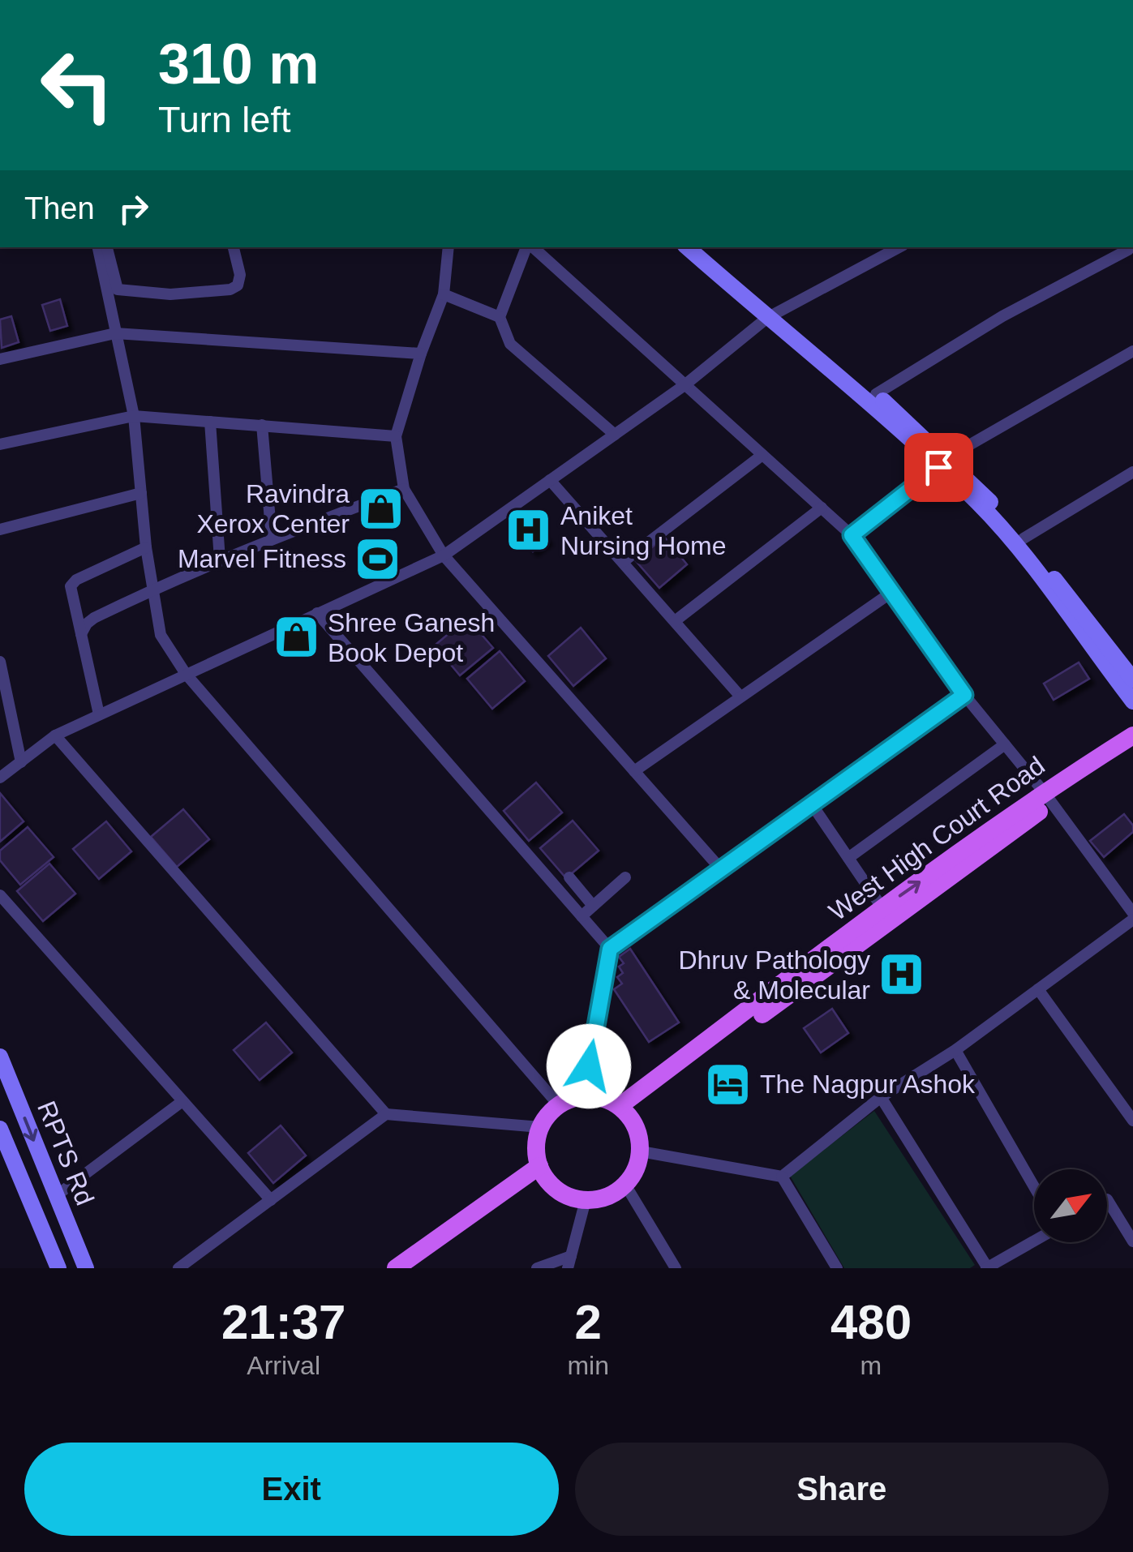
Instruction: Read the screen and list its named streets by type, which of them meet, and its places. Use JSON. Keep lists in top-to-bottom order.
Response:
{
  "streets": {
    "main road": ["West High Court Road", "RPTS Rd"]
  },
  "places": {
    "shop": ["Ravindra Xerox Center", "Shree Ganesh Book Depot"],
    "hospital": ["Aniket Nursing Home", "Dhruv Pathology & Molecular"],
    "sports": ["Marvel Fitness"],
    "hotel": ["The Nagpur Ashok"]
  },
  "north": "top right",
  "page": {
    "turn": ["310 m", "Turn left"],
    "then": "Then",
    "eta": [
      "21:37",
      "Arrival",
      "2",
      "min",
      "480",
      "m"
    ],
    "buttons": ["Exit", "Share"]
  }
}
